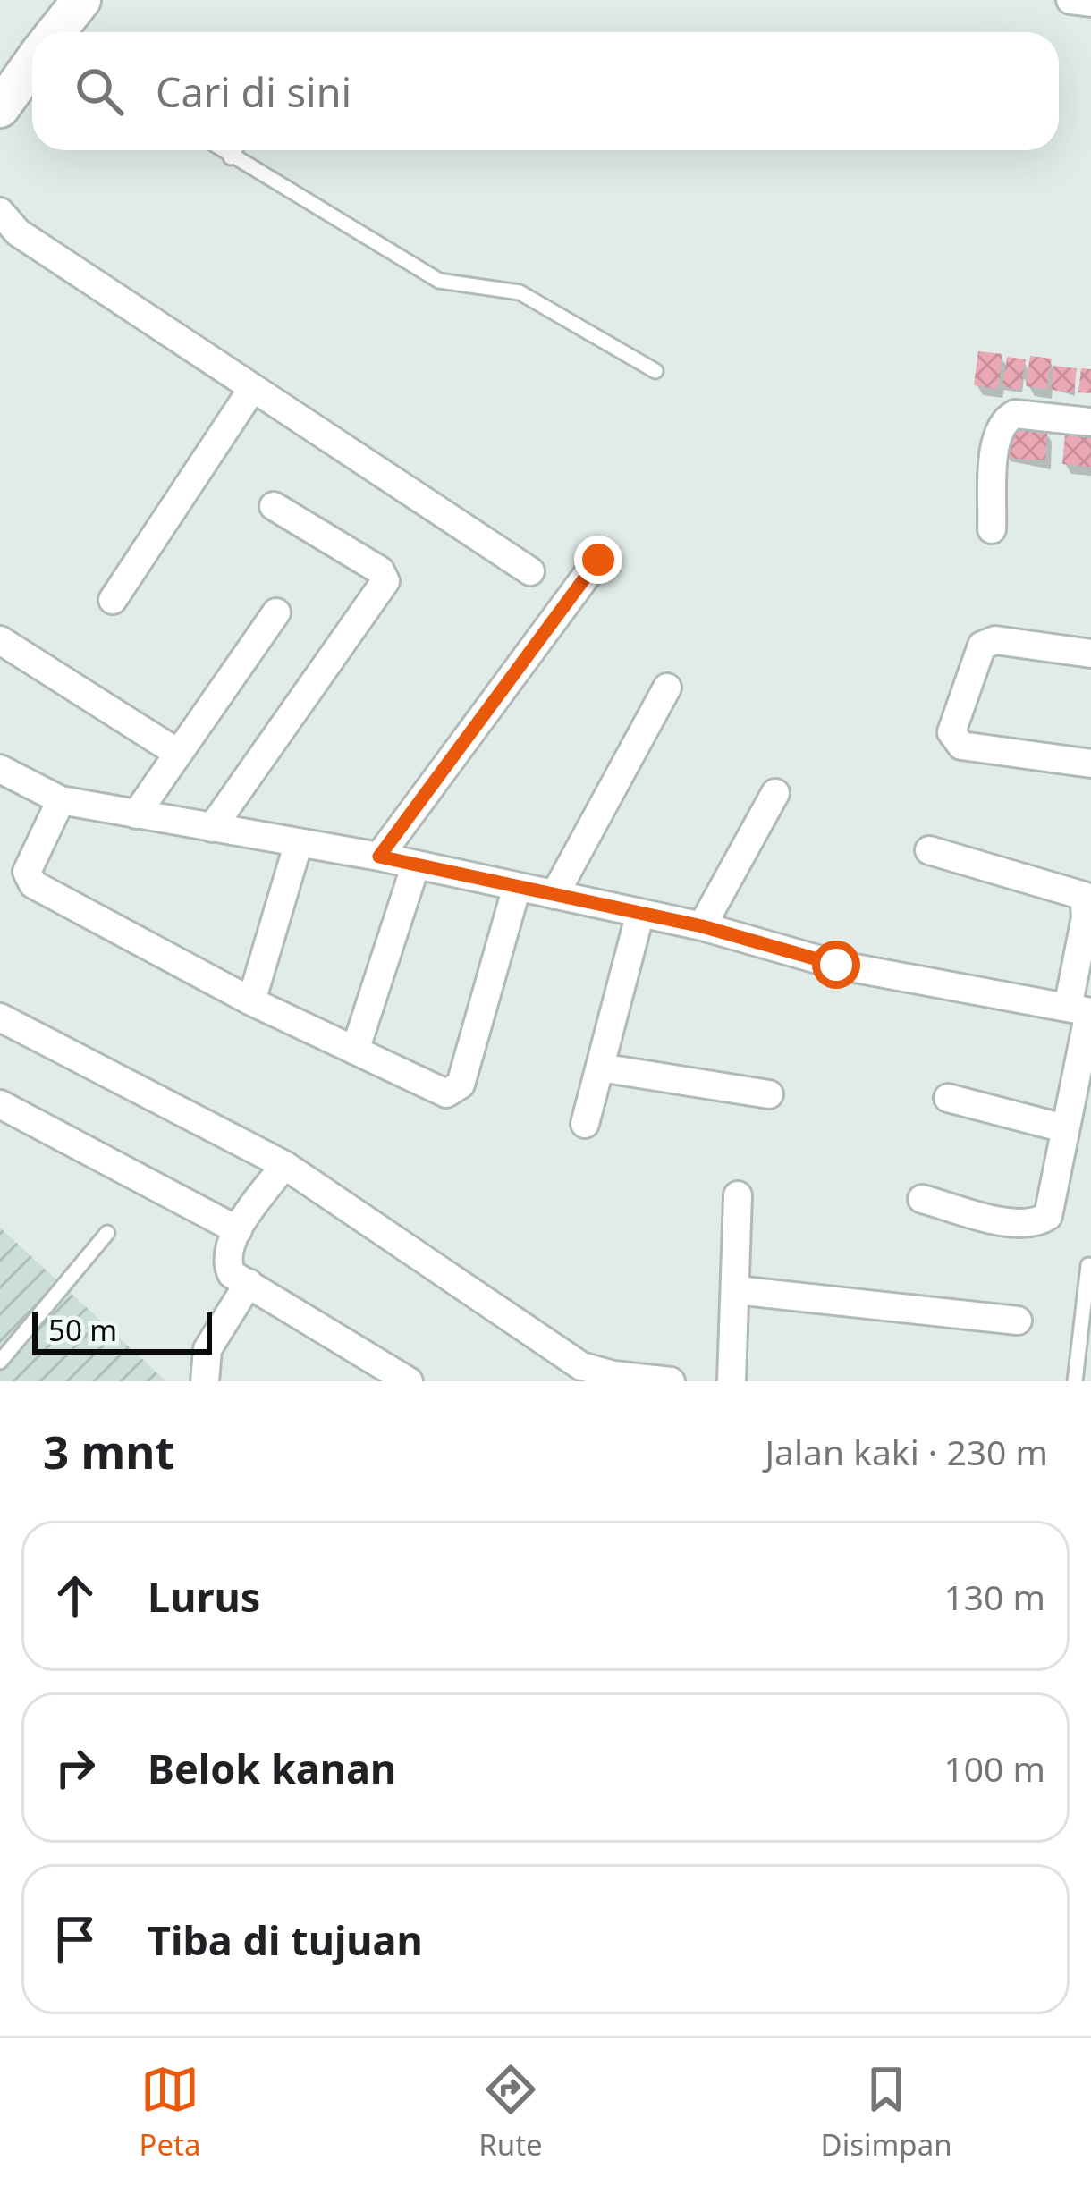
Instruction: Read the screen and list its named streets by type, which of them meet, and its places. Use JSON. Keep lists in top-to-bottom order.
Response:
{
  "scale_bar": "50 m",
  "page": {
    "search": "Cari di sini",
    "scale": "50 m",
    "heading": ["3 mnt", "Jalan kaki · 230 m"],
    "list": [
      ["Lurus", "130 m"],
      ["Belok kanan", "100 m"],
      "Tiba di tujuan"
    ],
    "nav": ["Peta", "Rute", "Disimpan"]
  }
}
